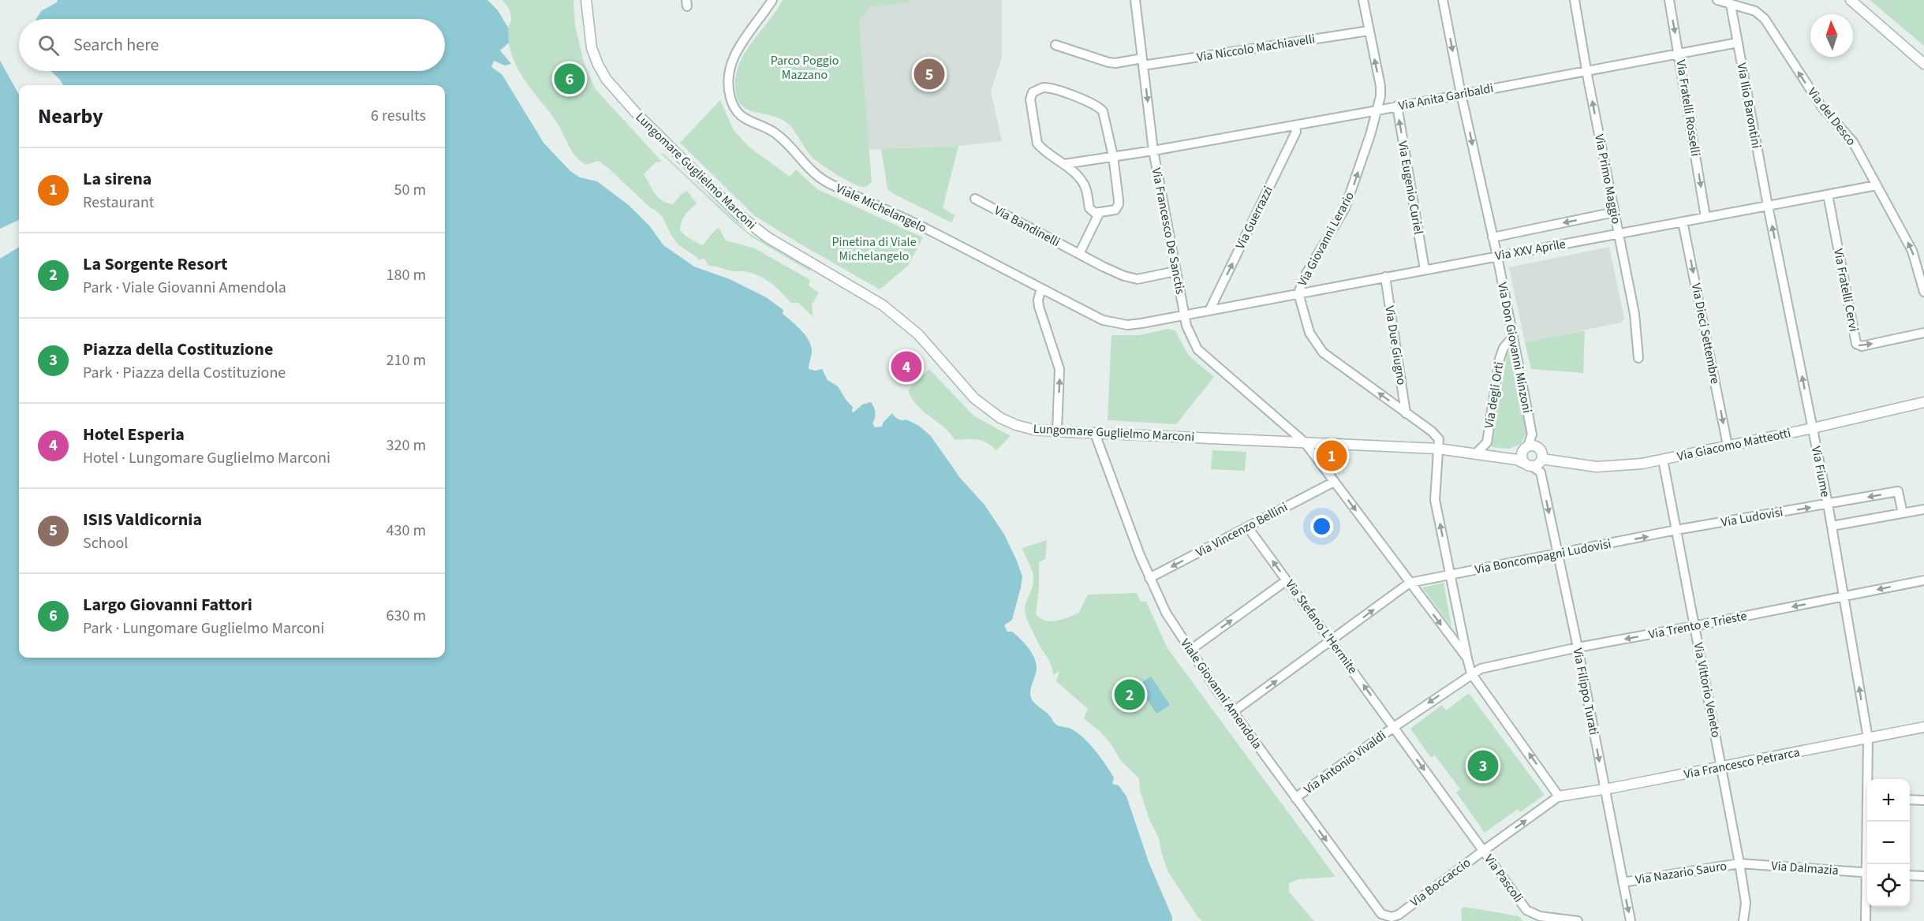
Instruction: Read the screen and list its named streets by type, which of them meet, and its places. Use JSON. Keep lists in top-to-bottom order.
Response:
{
  "streets": {
    "street": [
      "Via Niccolo Machiavelli",
      "Via Anita Garibaldi",
      "Via Ilio Barontini",
      "Via Fratelli Rosselli",
      "Via del Desco",
      "Lungomare Guglielmo Marconi",
      "Via Primo Maggio",
      "Via Eugenio Curiel",
      "Viale Michelangelo",
      "Via Guerrazzi",
      "Via Bandinelli",
      "Via Francesco De Sanctis",
      "Via Giovanni Lerario",
      "Via XXV Aprile",
      "Via Fratelli Cervi",
      "Via Dieci Settembre",
      "Via Due Giugno",
      "Via Don Giovanni Minzoni",
      "Via degli Orti",
      "Via Giacomo Matteotti",
      "Via Fiume",
      "Via Ludovisi",
      "Via Vincenzo Bellini",
      "Via Boncompagni Ludovisi",
      "Via Trento e Trieste",
      "Via Stefano L'Hermite",
      "Via Vittorio Veneto",
      "Via Filippo Turati",
      "Viale Giovanni Amendola",
      "Via Antonio Vivaldi",
      "Via Francesco Petrarca",
      "Via Dalmazia",
      "Via Nazario Sauro",
      "Via Pascoli",
      "Via Boccaccio"
    ]
  },
  "crossings": [
    ["Via Niccolo Machiavelli", "Via Francesco De Sanctis"],
    ["Via Niccolo Machiavelli", "Via Giovanni Lerario"],
    ["Via Anita Garibaldi", "Via Ilio Barontini"],
    ["Via Anita Garibaldi", "Via Fratelli Rosselli"],
    ["Via Anita Garibaldi", "Via Primo Maggio"],
    ["Via Anita Garibaldi", "Via Eugenio Curiel"],
    ["Via Anita Garibaldi", "Via Guerrazzi"],
    ["Via Anita Garibaldi", "Via Francesco De Sanctis"],
    ["Via Anita Garibaldi", "Via Giovanni Lerario"],
    ["Via Anita Garibaldi", "Via Don Giovanni Minzoni"],
    ["Via Ilio Barontini", "Via del Desco"],
    ["Via Ilio Barontini", "Via XXV Aprile"],
    ["Via Ilio Barontini", "Via Fiume"],
    ["Via Fratelli Rosselli", "Via XXV Aprile"],
    ["Via del Desco", "Via XXV Aprile"],
    ["Lungomare Guglielmo Marconi", "Via Francesco De Sanctis"],
    ["Lungomare Guglielmo Marconi", "Via Giovanni Lerario"],
    ["Lungomare Guglielmo Marconi", "Via Don Giovanni Minzoni"],
    ["Lungomare Guglielmo Marconi", "Via degli Orti"],
    ["Lungomare Guglielmo Marconi", "Via Giacomo Matteotti"],
    ["Lungomare Guglielmo Marconi", "Via Filippo Turati"],
    ["Lungomare Guglielmo Marconi", "Viale Giovanni Amendola"],
    ["Via Primo Maggio", "Via XXV Aprile"],
    ["Via Eugenio Curiel", "Via XXV Aprile"],
    ["Viale Michelangelo", "Via Francesco De Sanctis"],
    ["Viale Michelangelo", "Via XXV Aprile"],
    ["Via Guerrazzi", "Via XXV Aprile"],
    ["Via Bandinelli", "Via Francesco De Sanctis"],
    ["Via Francesco De Sanctis", "Via XXV Aprile"],
    ["Via Francesco De Sanctis", "Via Vincenzo Bellini"],
    ["Via Francesco De Sanctis", "Via Boncompagni Ludovisi"],
    ["Via Giovanni Lerario", "Via XXV Aprile"],
    ["Via Giovanni Lerario", "Via Due Giugno"],
    ["Via XXV Aprile", "Via Fratelli Cervi"],
    ["Via XXV Aprile", "Via Dieci Settembre"],
    ["Via XXV Aprile", "Via Due Giugno"],
    ["Via XXV Aprile", "Via Don Giovanni Minzoni"],
    ["Via XXV Aprile", "Via Fiume"],
    ["Via Dieci Settembre", "Via Giacomo Matteotti"],
    ["Via Don Giovanni Minzoni", "Via degli Orti"],
    ["Via Don Giovanni Minzoni", "Via Giacomo Matteotti"],
    ["Via Don Giovanni Minzoni", "Via Filippo Turati"],
    ["Via Giacomo Matteotti", "Via Fiume"],
    ["Via Giacomo Matteotti", "Via Vittorio Veneto"],
    ["Via Giacomo Matteotti", "Via Filippo Turati"],
    ["Via Fiume", "Via Ludovisi"],
    ["Via Fiume", "Via Trento e Trieste"],
    ["Via Fiume", "Via Francesco Petrarca"],
    ["Via Ludovisi", "Via Boncompagni Ludovisi"],
    ["Via Ludovisi", "Via Vittorio Veneto"],
    ["Via Vincenzo Bellini", "Via Stefano L'Hermite"],
    ["Via Vincenzo Bellini", "Viale Giovanni Amendola"],
    ["Via Boncompagni Ludovisi", "Via Vittorio Veneto"],
    ["Via Boncompagni Ludovisi", "Via Filippo Turati"],
    ["Via Trento e Trieste", "Via Vittorio Veneto"],
    ["Via Trento e Trieste", "Via Filippo Turati"],
    ["Via Trento e Trieste", "Via Antonio Vivaldi"],
    ["Via Stefano L'Hermite", "Via Antonio Vivaldi"],
    ["Via Stefano L'Hermite", "Via Pascoli"],
    ["Via Stefano L'Hermite", "Via Boccaccio"],
    ["Via Vittorio Veneto", "Via Francesco Petrarca"],
    ["Via Vittorio Veneto", "Via Dalmazia"],
    ["Via Vittorio Veneto", "Via Nazario Sauro"],
    ["Via Filippo Turati", "Via Francesco Petrarca"],
    ["Via Filippo Turati", "Via Nazario Sauro"],
    ["Viale Giovanni Amendola", "Via Antonio Vivaldi"],
    ["Viale Giovanni Amendola", "Via Boccaccio"],
    ["Via Francesco Petrarca", "Via Boccaccio"],
    ["Via Dalmazia", "Via Nazario Sauro"],
    ["Via Pascoli", "Via Boccaccio"]
  ],
  "one_way": [
    "Via Fratelli Rosselli",
    "Via del Desco",
    "Via Primo Maggio",
    "Via Eugenio Curiel",
    "Via Guerrazzi",
    "Via Giovanni Lerario",
    "Via Dieci Settembre",
    "Via Don Giovanni Minzoni",
    "Via Fiume",
    "Via Boncompagni Ludovisi",
    "Via Trento e Trieste",
    "Via Filippo Turati",
    "Via Antonio Vivaldi",
    "Via Boccaccio"
  ],
  "parks": ["Parco Poggio Mazzano", "Pinetina di Viale Michelangelo"],
  "north": "top",
  "page": {
    "search": "Search here",
    "pins": [
      "5",
      "6",
      "4",
      "1",
      "2",
      "3"
    ],
    "heading": ["Nearby", "6 results"],
    "list": [
      {
        "mark": "1",
        "name": "La sirena",
        "note": "Restaurant",
        "value": "50 m"
      },
      {
        "mark": "2",
        "name": "La Sorgente Resort",
        "note": "Park · Viale Giovanni Amendola",
        "value": "180 m"
      },
      {
        "mark": "3",
        "name": "Piazza della Costituzione",
        "note": "Park · Piazza della Costituzione",
        "value": "210 m"
      },
      {
        "mark": "4",
        "name": "Hotel Esperia",
        "note": "Hotel · Lungomare Guglielmo Marconi",
        "value": "320 m"
      },
      {
        "mark": "5",
        "name": "ISIS Valdicornia",
        "note": "School",
        "value": "430 m"
      },
      {
        "mark": "6",
        "name": "Largo Giovanni Fattori",
        "note": "Park · Lungomare Guglielmo Marconi",
        "value": "630 m"
      }
    ],
    "map_buttons": ["+", "−"]
  }
}
